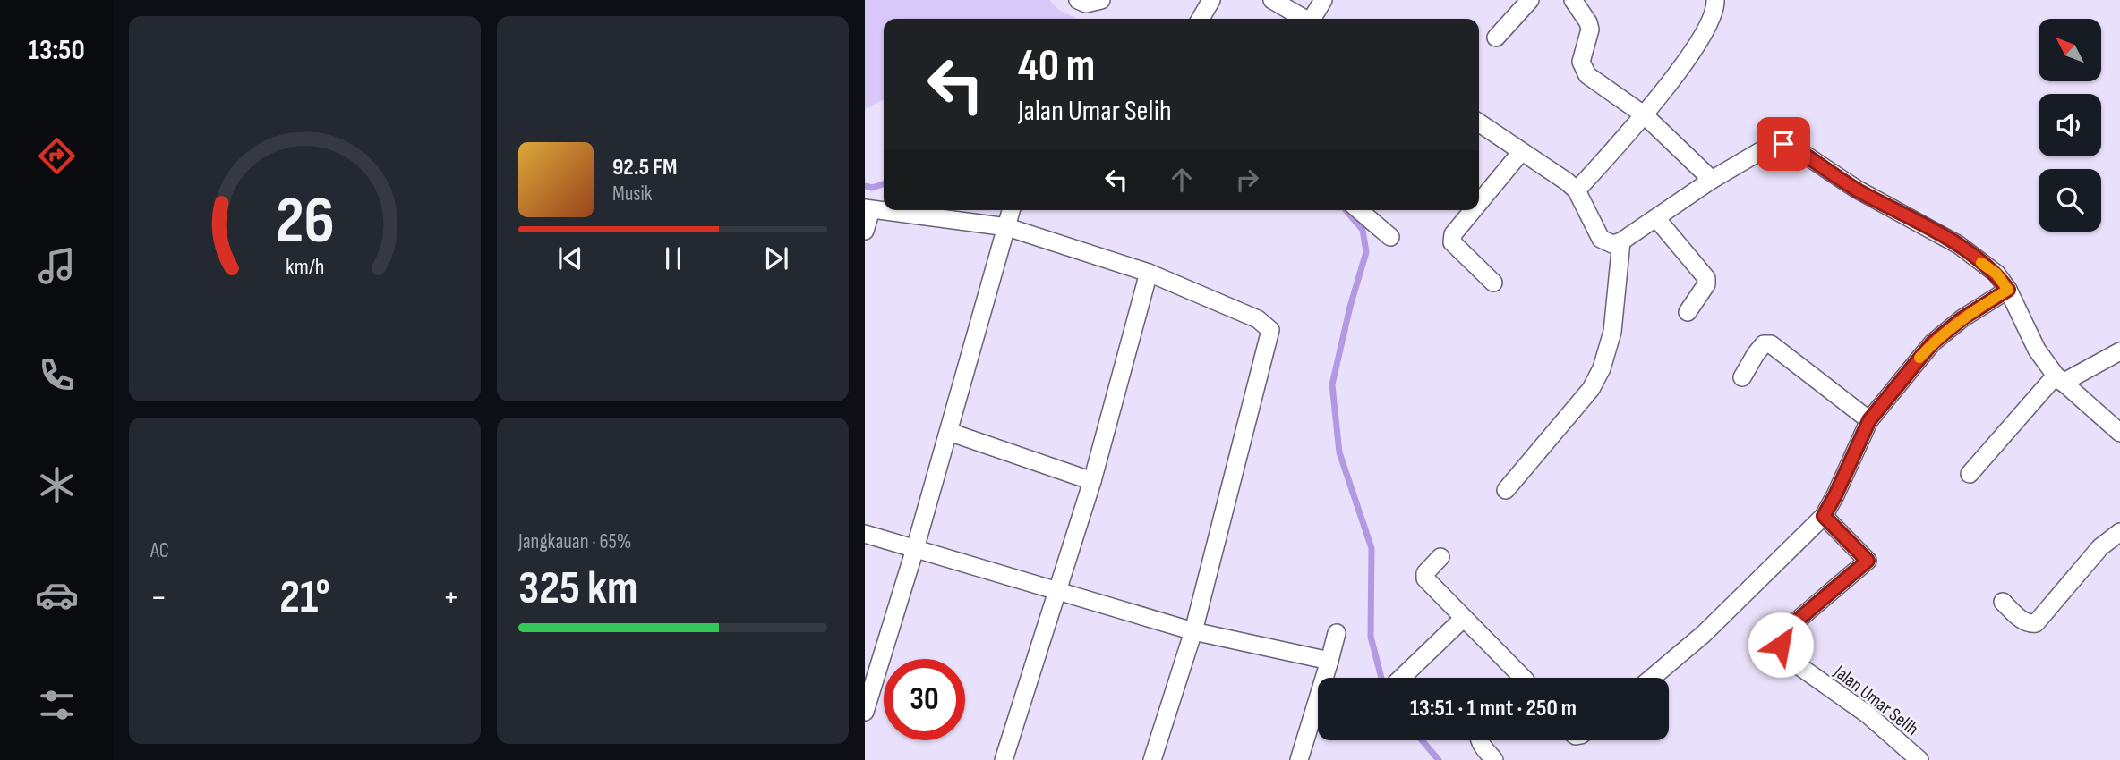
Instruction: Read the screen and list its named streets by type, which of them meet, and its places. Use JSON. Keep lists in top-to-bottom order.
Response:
{
  "streets": {
    "street": ["Jalan Umar Selih"]
  },
  "north": "top left",
  "page": {
    "tabs": "13:50",
    "turn": ["40 m", "Jalan Umar Selih"],
    "song": ["92.5 FM", "Musik"],
    "tile": [
      "AC",
      ["Jangkauan · 65%", "325 km"]
    ],
    "heat": ["−", "21°", "+"],
    "limit": "30",
    "trip": "13:51 · 1 mnt · 250 m",
    "gauge": ["26", "km/h"]
  }
}
